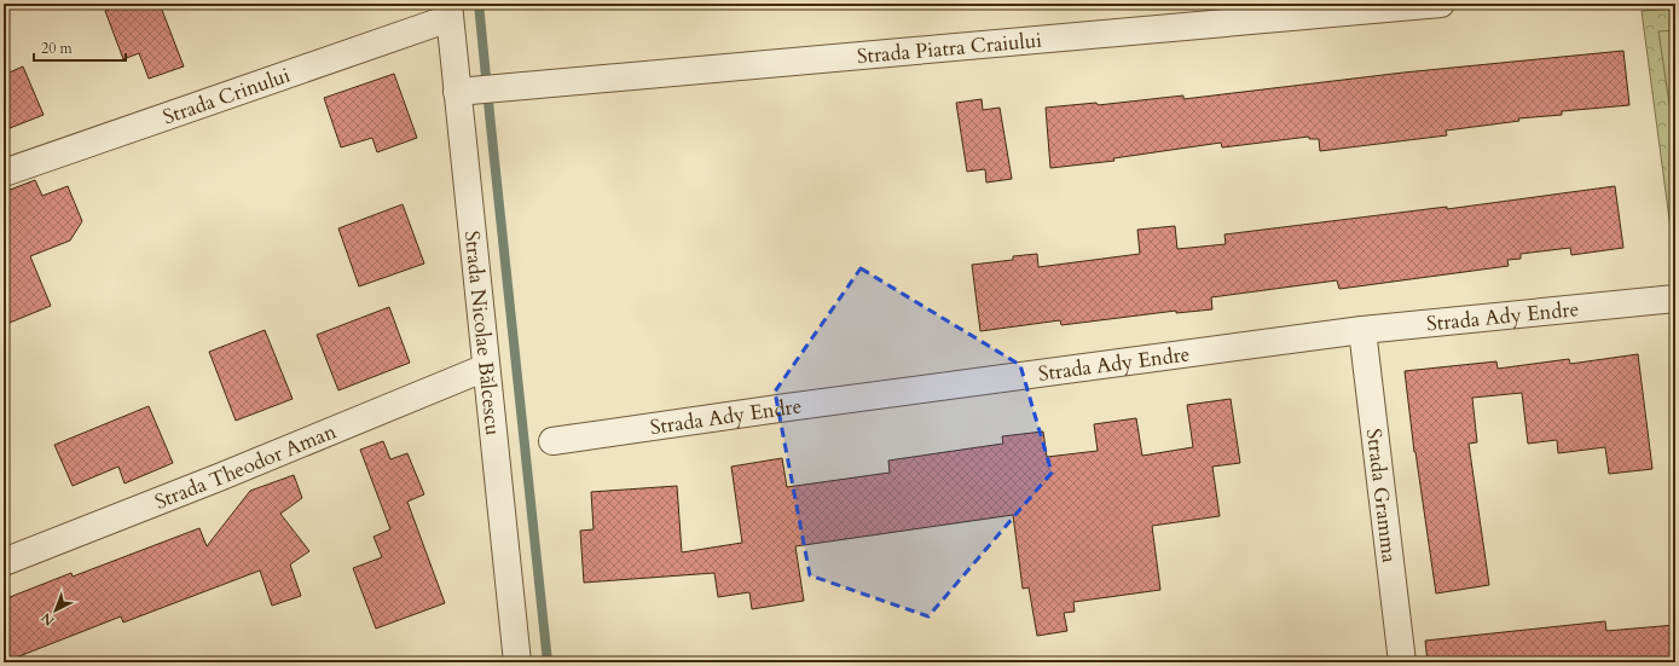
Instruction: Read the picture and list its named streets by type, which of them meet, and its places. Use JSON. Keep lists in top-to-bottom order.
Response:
{
  "streets": {
    "street": [
      "Strada Piatra Craiului",
      "Strada Crinului",
      "Strada Ady Endre",
      "Strada Nicolae Bălcescu",
      "Strada Theodor Aman",
      "Strada Gramma"
    ]
  },
  "crossings": [
    ["Strada Piatra Craiului", "Strada Nicolae Bălcescu"],
    ["Strada Crinului", "Strada Nicolae Bălcescu"],
    ["Strada Ady Endre", "Strada Gramma"],
    ["Strada Nicolae Bălcescu", "Strada Theodor Aman"]
  ],
  "scale_bar": "20 m",
  "north": "bottom left"
}
